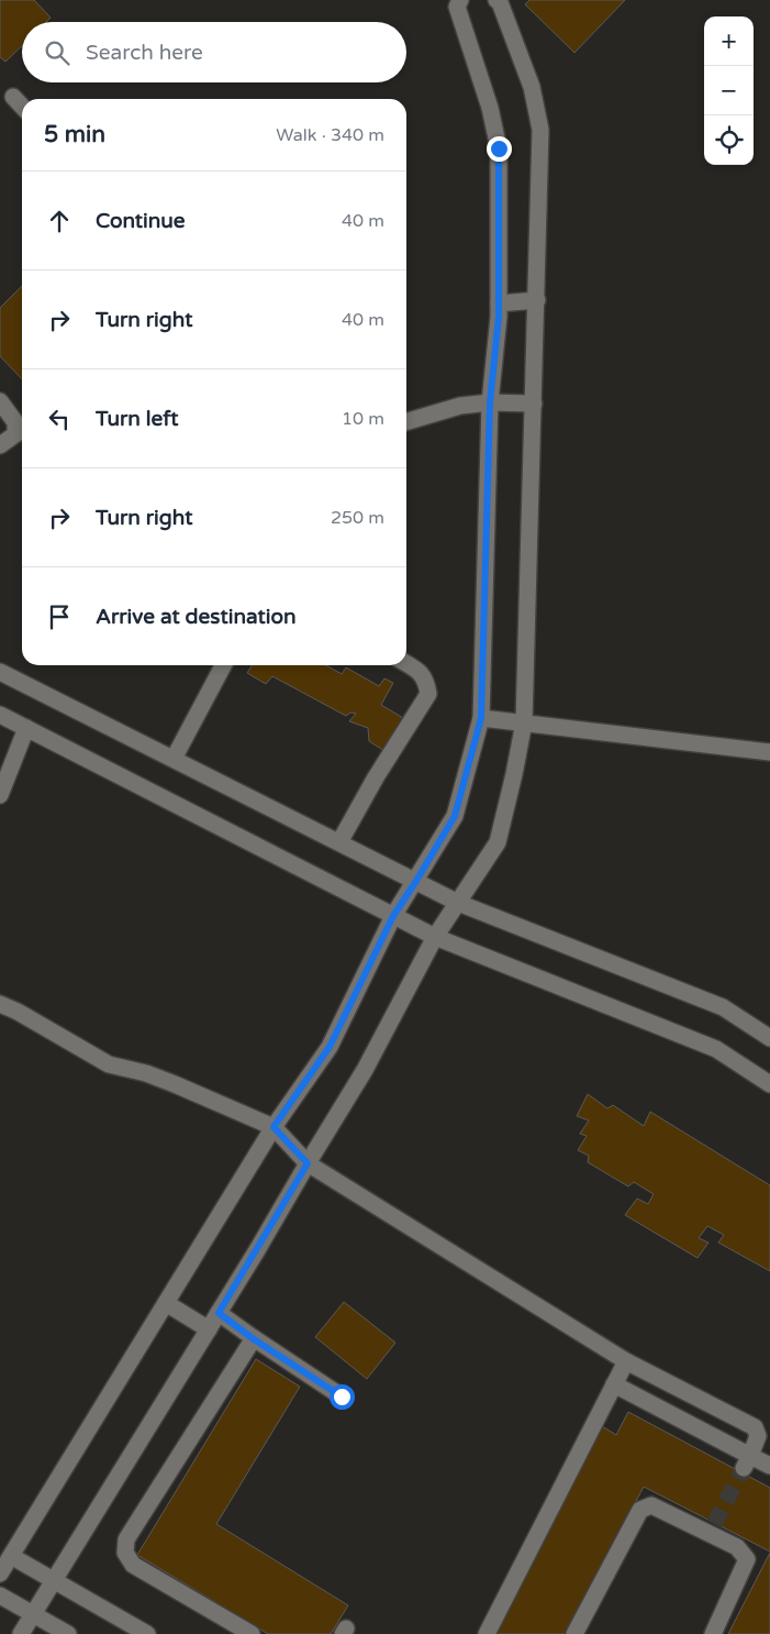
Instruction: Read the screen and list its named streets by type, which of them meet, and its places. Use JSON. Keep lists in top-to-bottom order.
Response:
{
  "page": {
    "map_buttons": ["+", "−"],
    "search": "Search here",
    "heading": ["5 min", "Walk · 340 m"],
    "list": [
      ["Continue", "40 m"],
      ["Turn right", "40 m"],
      ["Turn left", "10 m"],
      ["Turn right", "250 m"],
      "Arrive at destination"
    ]
  }
}
